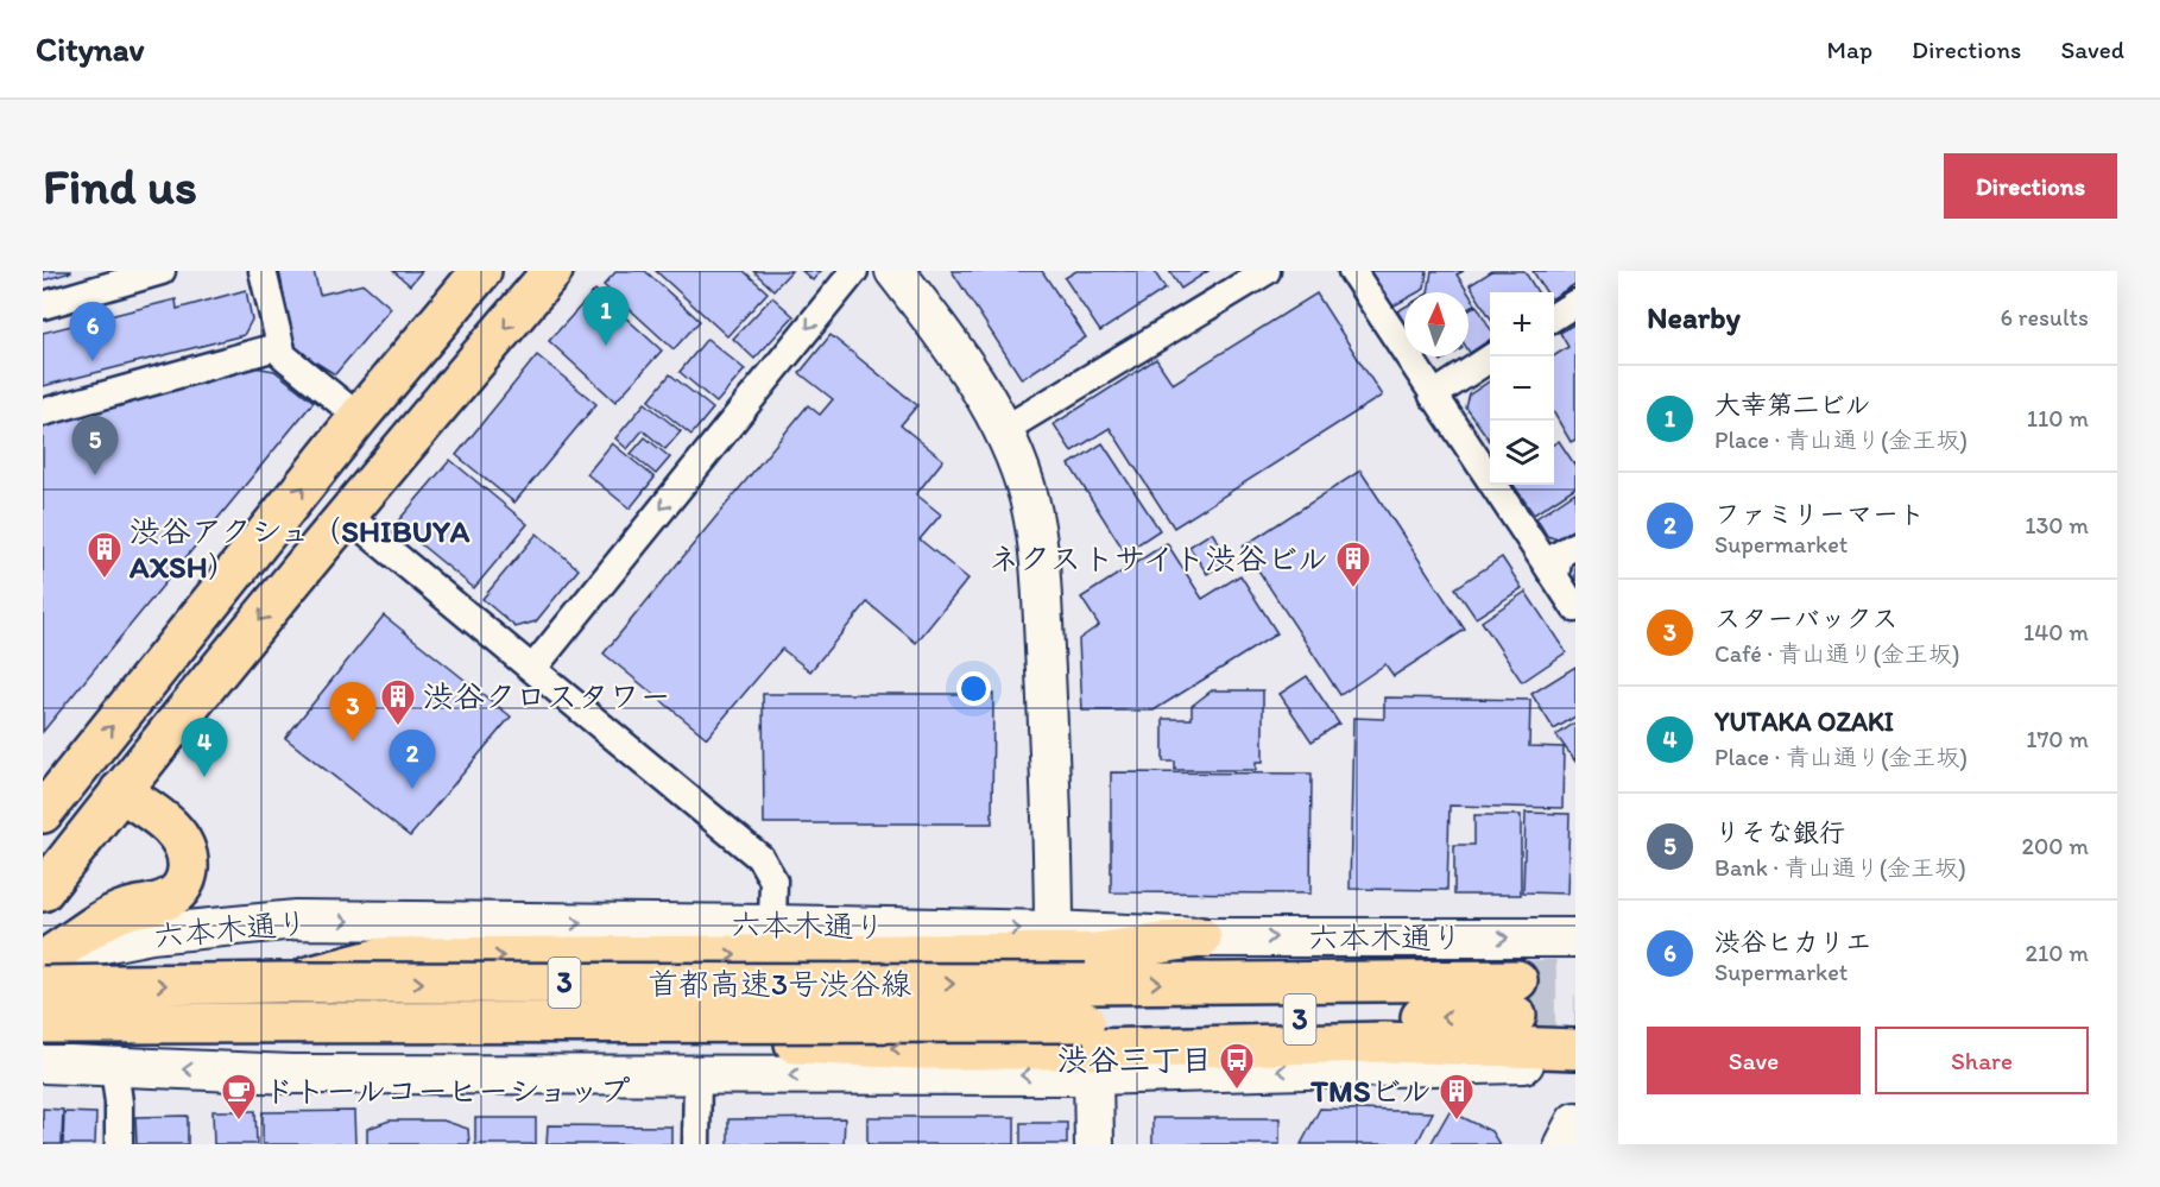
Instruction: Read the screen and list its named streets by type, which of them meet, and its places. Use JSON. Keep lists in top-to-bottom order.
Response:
{
  "streets": {
    "highway": ["3", "首都高速3号渋谷線"],
    "main road": ["六本木通り"]
  },
  "crossings": [
    ["六本木通り", "首都高速3号渋谷線"]
  ],
  "places": {
    "building": [
      "渋谷アクシュ（SHIBUYA AXSH）",
      "ネクストサイト渋谷ビル",
      "渋谷クロスタワー",
      "TMSビル"
    ],
    "bus stop": ["渋谷三丁目"],
    "cafe": ["ドトールコーヒーショップ"]
  },
  "north": "top",
  "page": {
    "header": "Citynav",
    "nav": ["Map", "Directions", "Saved"],
    "buttons": [
      "Directions",
      ["Save", "Share"]
    ],
    "title": "Find us",
    "heading": ["Nearby", "6 results"],
    "pins": [
      "1",
      "6",
      "5",
      "3",
      "4",
      "2"
    ],
    "map_buttons": ["+", "−"],
    "list": [
      {
        "mark": "1",
        "name": "大幸第二ビル",
        "note": "Place · 青山通り(金王坂)",
        "value": "110 m"
      },
      {
        "mark": "2",
        "name": "ファミリーマート",
        "note": "Supermarket",
        "value": "130 m"
      },
      {
        "mark": "3",
        "name": "スターバックス",
        "note": "Café · 青山通り(金王坂)",
        "value": "140 m"
      },
      {
        "mark": "4",
        "name": "YUTAKA OZAKI",
        "note": "Place · 青山通り(金王坂)",
        "value": "170 m"
      },
      {
        "mark": "5",
        "name": "りそな銀行",
        "note": "Bank · 青山通り(金王坂)",
        "value": "200 m"
      },
      {
        "mark": "6",
        "name": "渋谷ヒカリエ",
        "note": "Supermarket",
        "value": "210 m"
      }
    ]
  }
}
